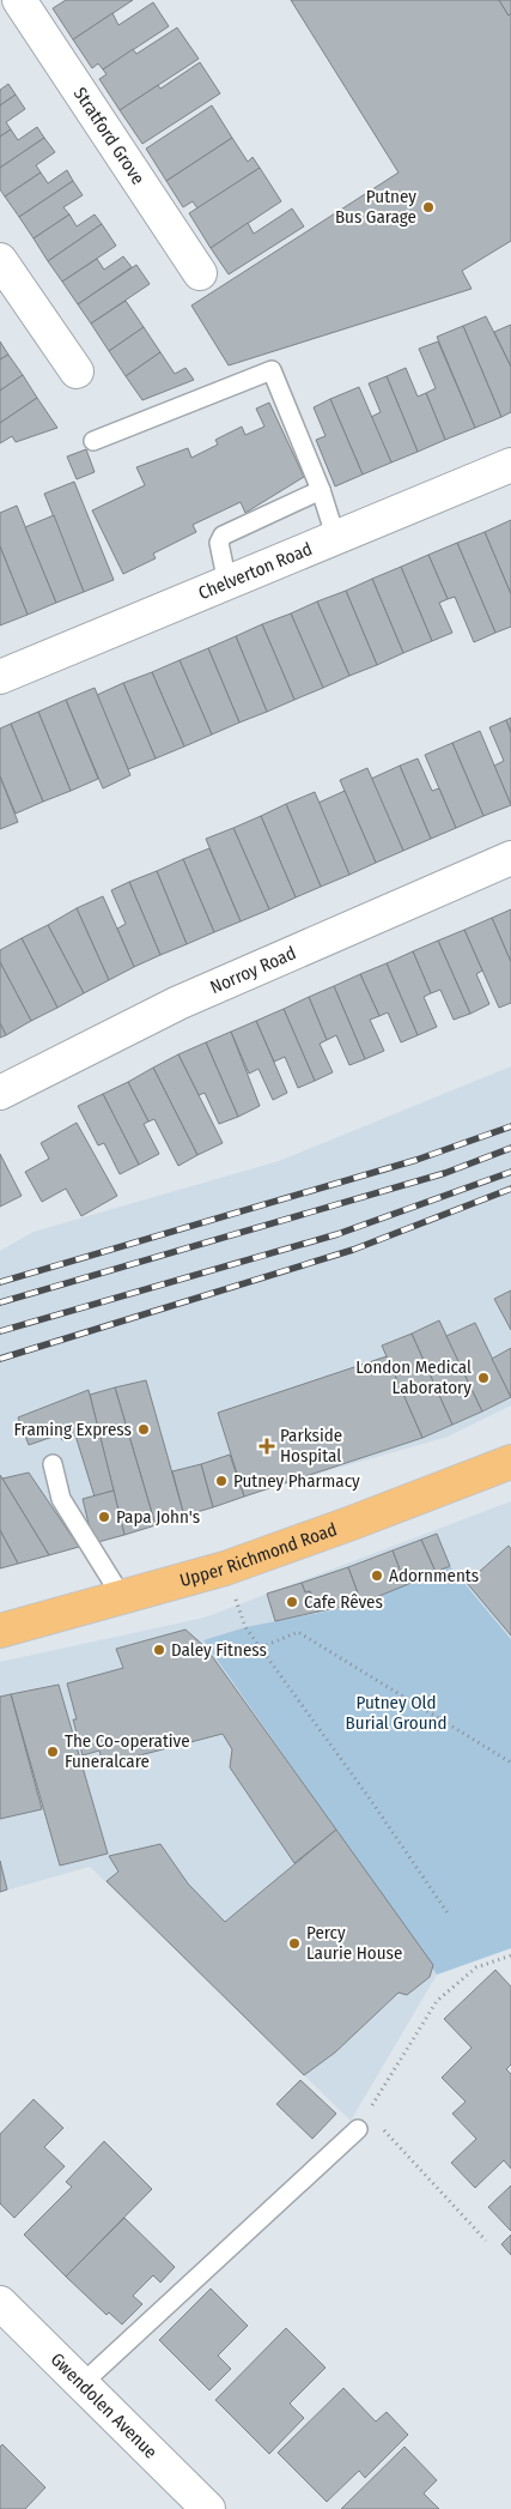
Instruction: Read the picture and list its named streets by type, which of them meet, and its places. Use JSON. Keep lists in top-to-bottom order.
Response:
{
  "streets": {
    "highway": ["Upper Richmond Road"],
    "street": [
      "Stratford Grove",
      "Chelverton Road",
      "Norroy Road",
      "Gwendolen Avenue"
    ]
  },
  "parks": ["Putney Old Burial Ground"],
  "places": {
    "other": [
      "Putney Bus Garage",
      "London Medical Laboratory",
      "Framing Express",
      "Putney Pharmacy",
      "Papa John's",
      "Adornments",
      "Cafe Rêves",
      "Daley Fitness",
      "The Co-operative Funeralcare",
      "Percy Laurie House"
    ],
    "health": ["Parkside Hospital"]
  }
}
